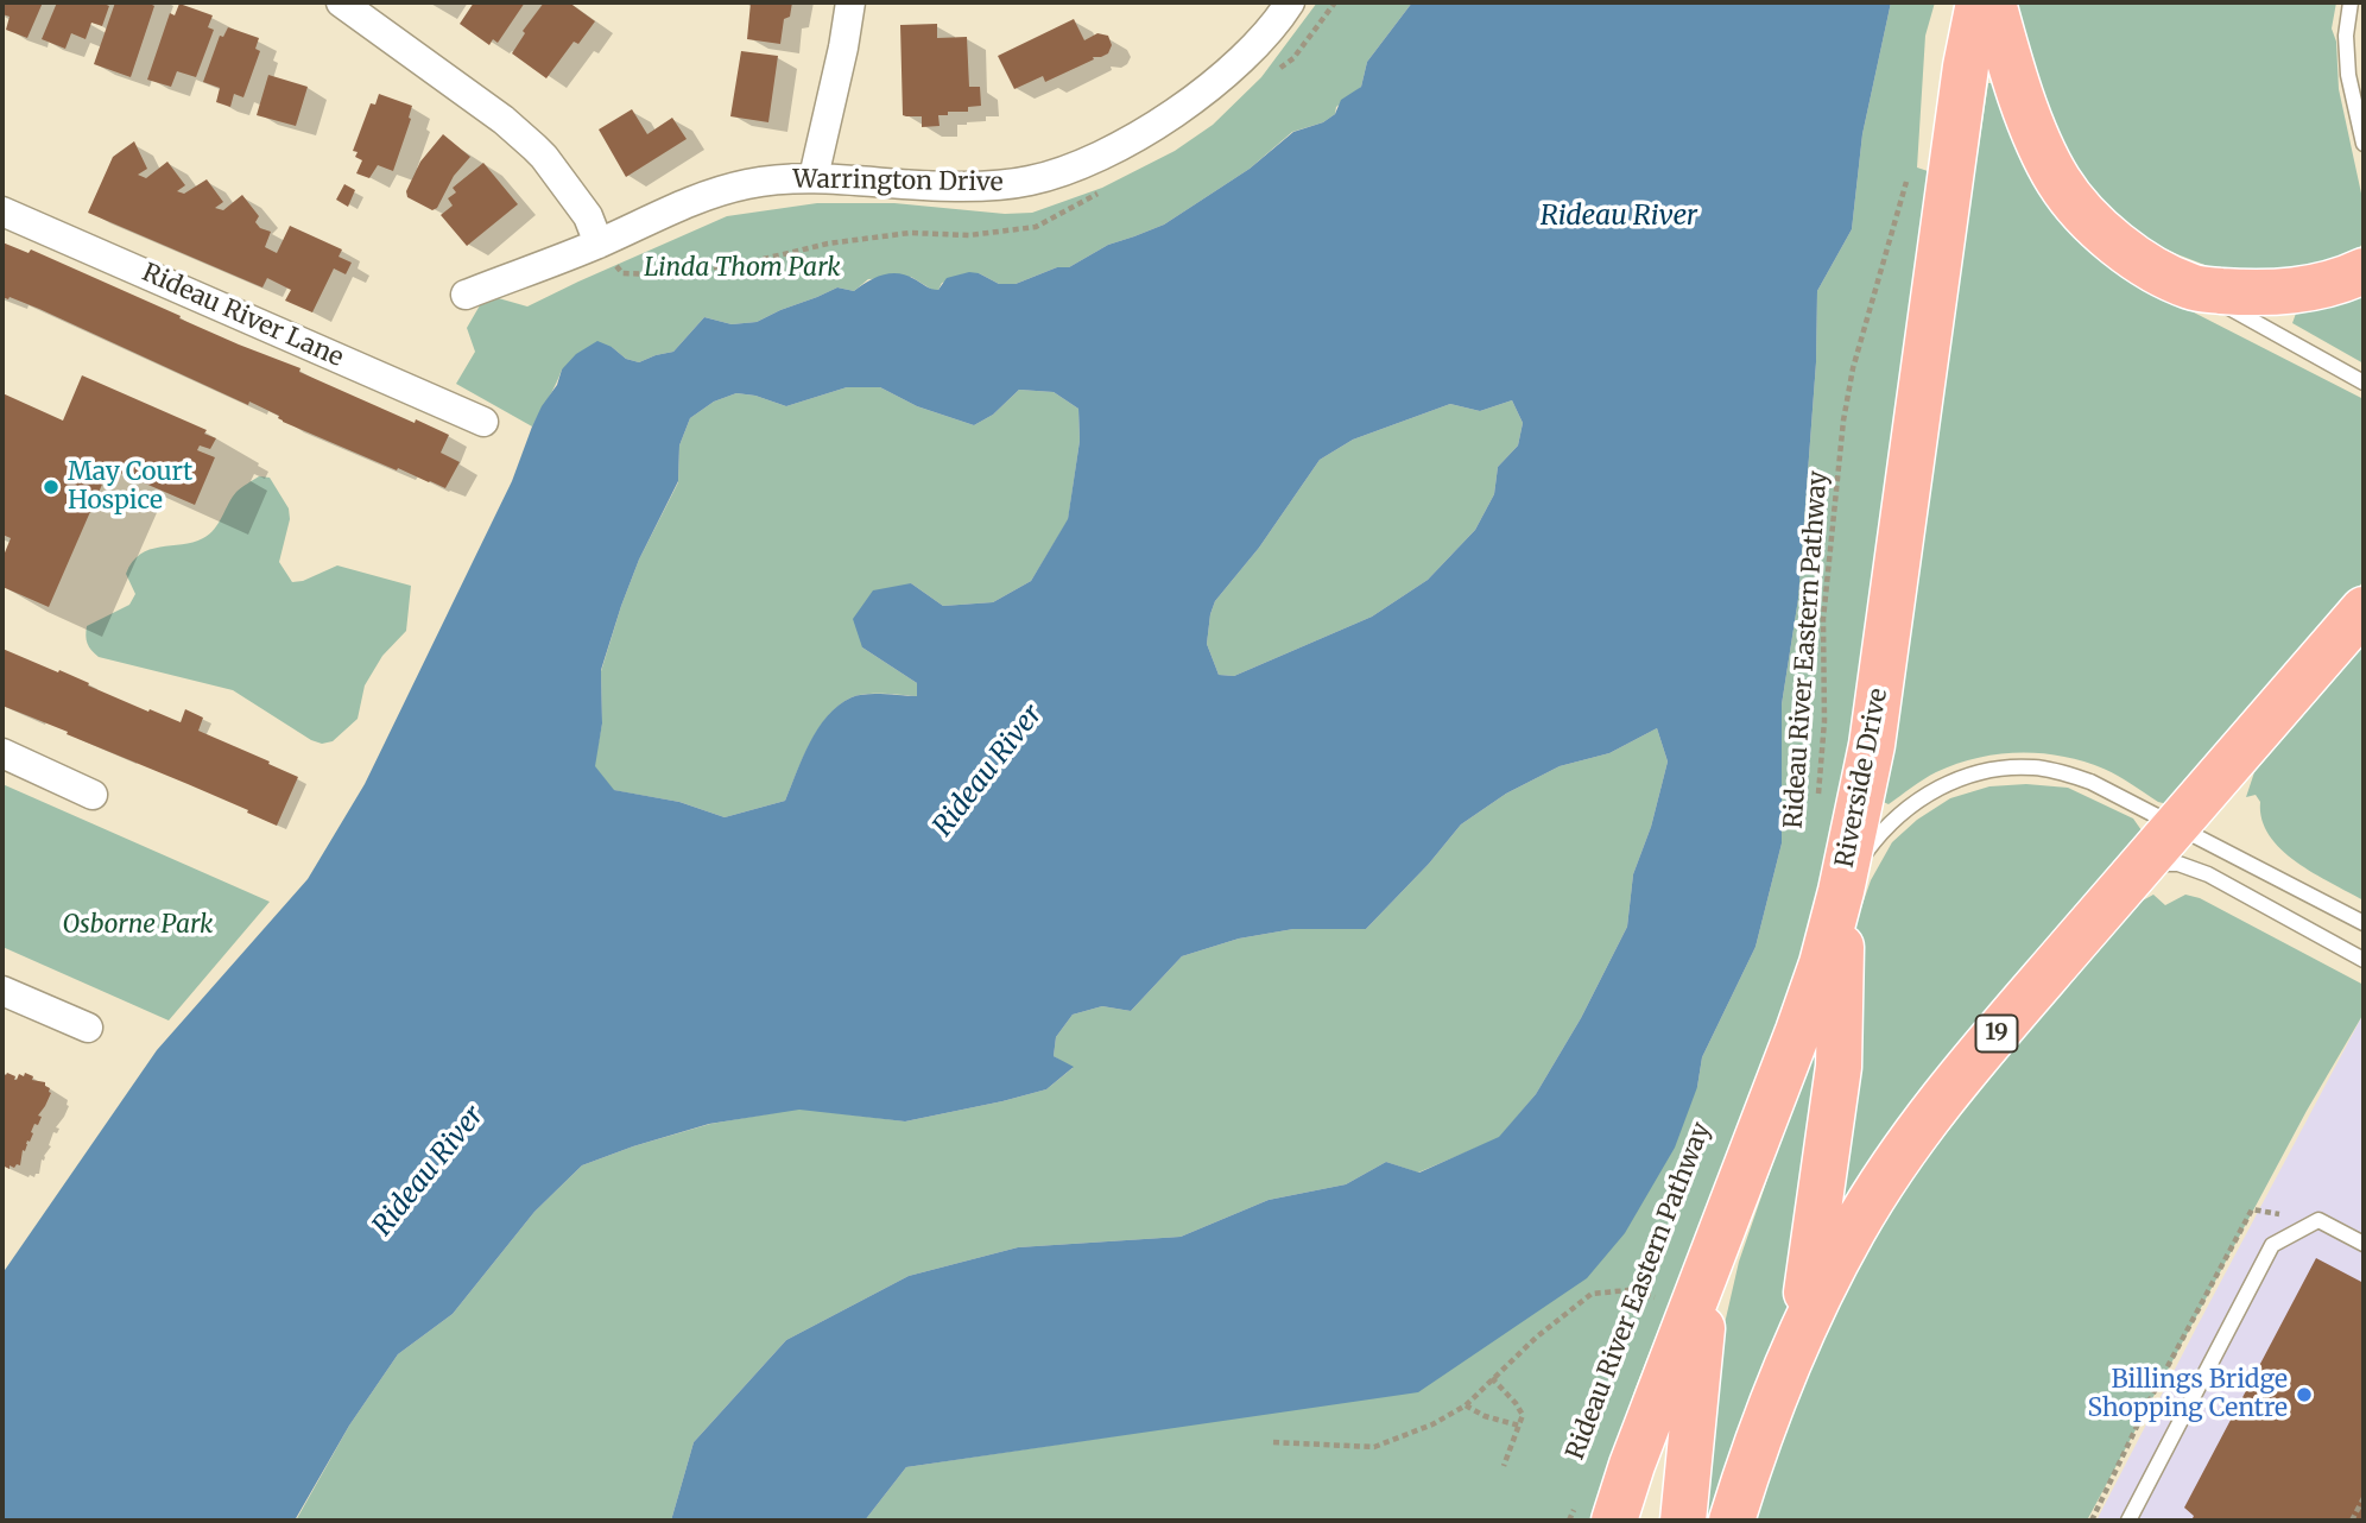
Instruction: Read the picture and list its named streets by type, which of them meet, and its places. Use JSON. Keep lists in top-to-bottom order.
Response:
{
  "streets": {
    "main road": ["Riverside Drive", "19"],
    "street": ["Warrington Drive", "Rideau River Lane"],
    "path": ["Rideau River Eastern Pathway"]
  },
  "water": ["Rideau River"],
  "parks": ["Linda Thom Park", "Osborne Park"],
  "places": ["May Court Hospice", "Billings Bridge Shopping Centre"]
}
